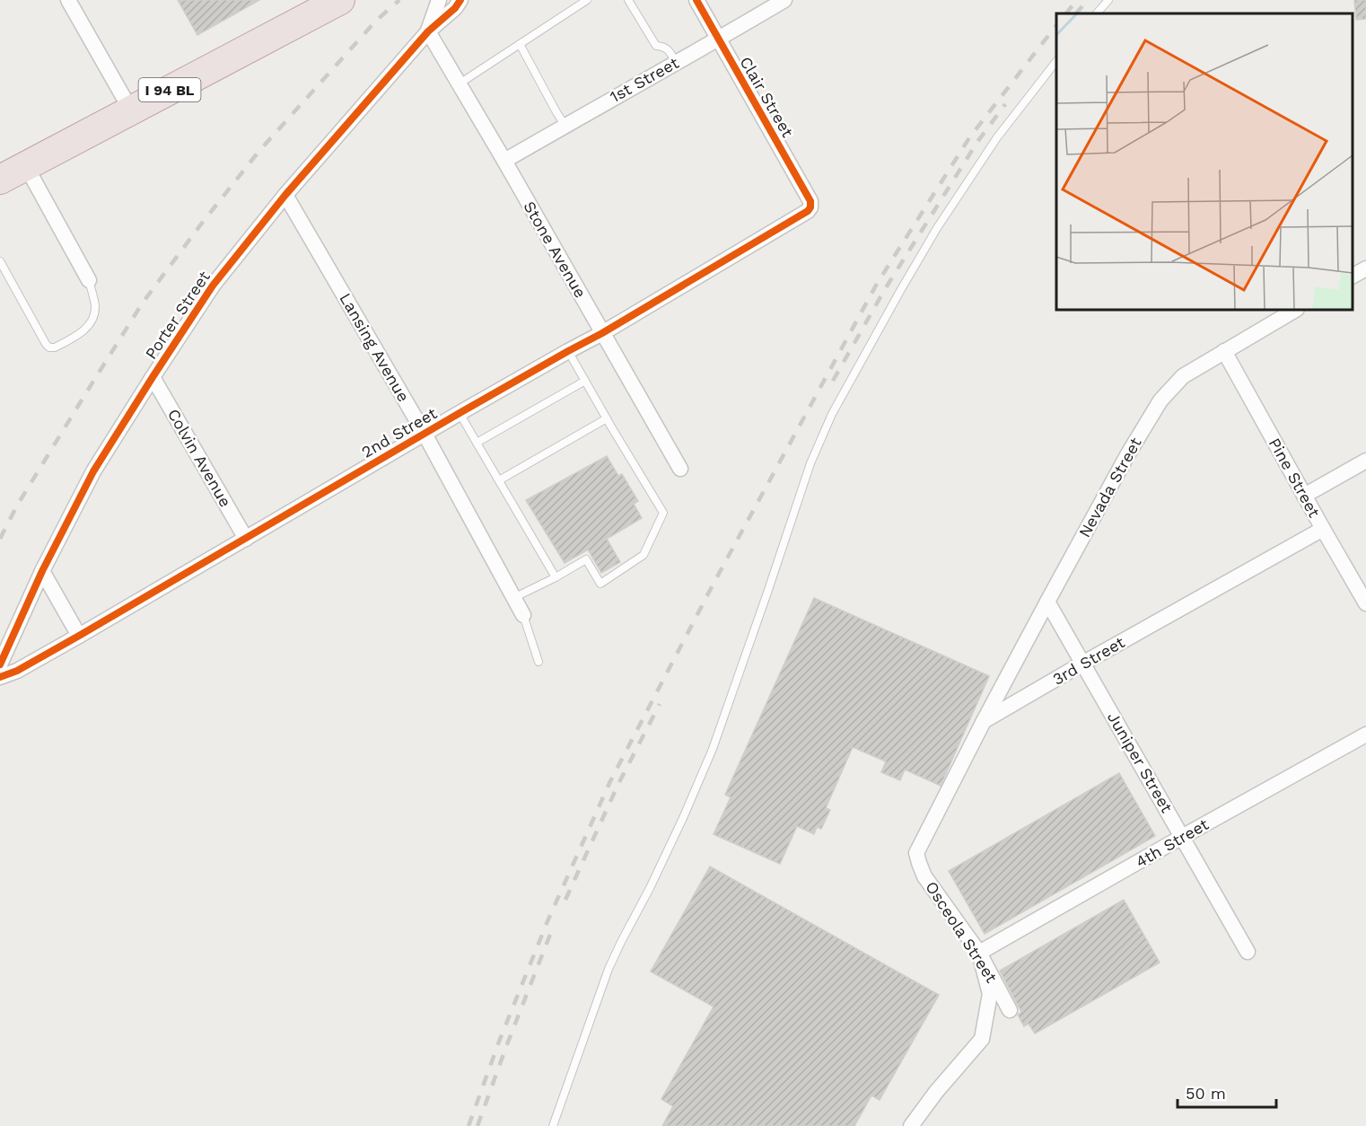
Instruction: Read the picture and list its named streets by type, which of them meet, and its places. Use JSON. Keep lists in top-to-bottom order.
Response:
{
  "streets": {
    "highway": ["I 94 BL"],
    "street": [
      "1st Street",
      "Clair Street",
      "Stone Avenue",
      "Porter Street",
      "Lansing Avenue",
      "2nd Street",
      "Colvin Avenue",
      "Pine Street",
      "Nevada Street",
      "3rd Street",
      "Juniper Street",
      "4th Street",
      "Osceola Street"
    ]
  },
  "crossings": [
    ["1st Street", "Clair Street"],
    ["1st Street", "Stone Avenue"],
    ["Clair Street", "2nd Street"],
    ["Stone Avenue", "Porter Street"],
    ["Stone Avenue", "2nd Street"],
    ["Porter Street", "Lansing Avenue"],
    ["Porter Street", "Colvin Avenue"],
    ["Lansing Avenue", "2nd Street"],
    ["2nd Street", "Colvin Avenue"],
    ["Pine Street", "Nevada Street"],
    ["Pine Street", "3rd Street"],
    ["Nevada Street", "3rd Street"],
    ["Nevada Street", "Juniper Street"],
    ["Nevada Street", "Osceola Street"],
    ["3rd Street", "Juniper Street"],
    ["3rd Street", "Osceola Street"],
    ["Juniper Street", "4th Street"],
    ["4th Street", "Osceola Street"]
  ],
  "scale_bar": "50 m"
}
